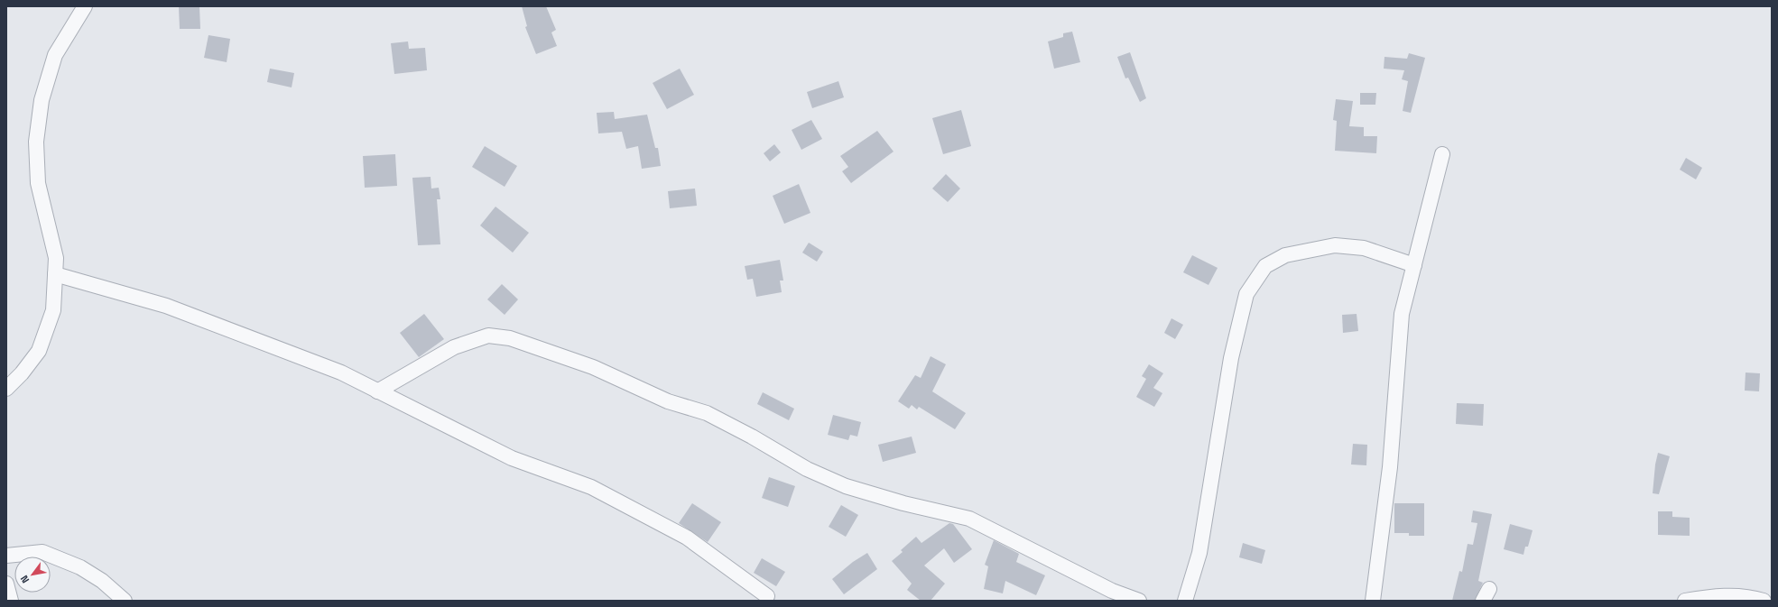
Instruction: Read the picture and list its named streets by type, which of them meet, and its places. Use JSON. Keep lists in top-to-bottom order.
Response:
{
  "north": "bottom left"
}
